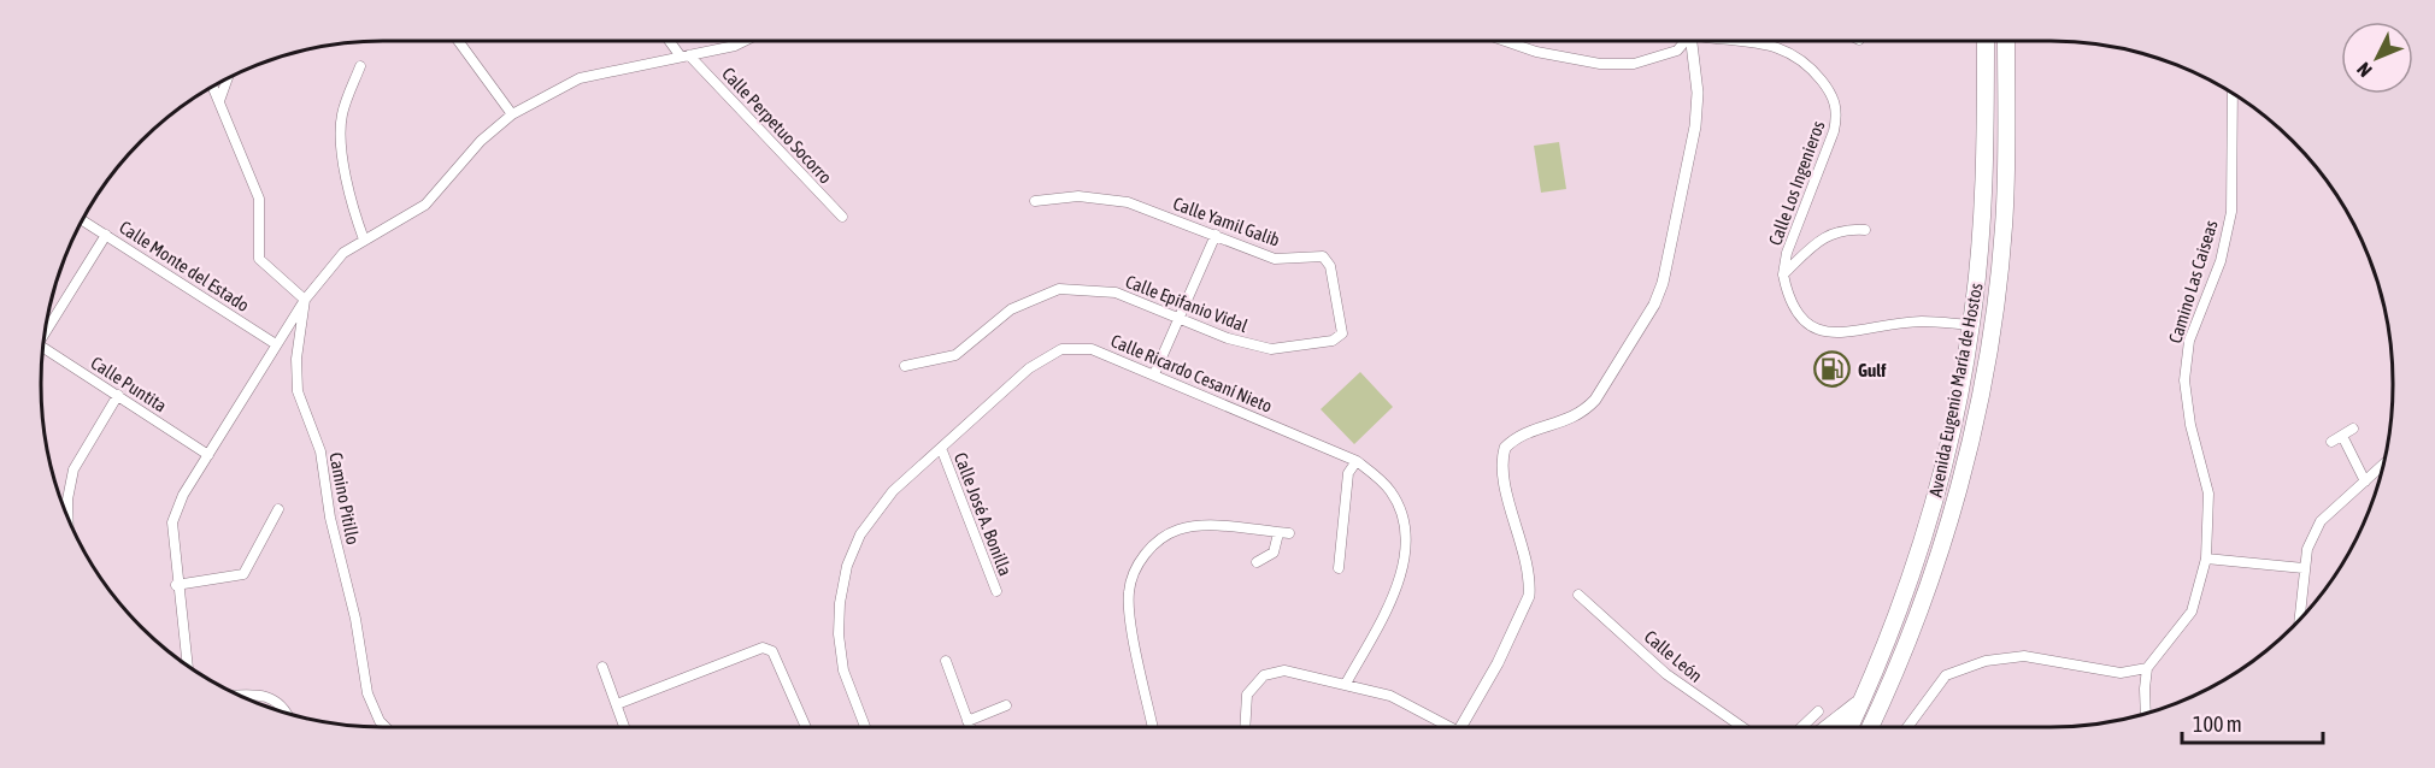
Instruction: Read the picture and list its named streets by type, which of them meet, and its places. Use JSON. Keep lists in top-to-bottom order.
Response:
{
  "streets": {
    "highway": ["Avenida Eugenio María de Hostos"],
    "street": [
      "Calle Perpetuo Socorro",
      "Calle Los Ingenieros",
      "Calle Yamil Galib",
      "Calle Monte del Estado",
      "Camino Las Caiseas",
      "Calle Epifanio Vidal",
      "Calle Ricardo Cesaní Nieto",
      "Calle Puntita",
      "Camino Pitillo",
      "Calle José A. Bonilla",
      "Calle León"
    ]
  },
  "crossings": [
    ["Calle Yamil Galib", "Calle Epifanio Vidal"],
    ["Calle Ricardo Cesaní Nieto", "Calle José A. Bonilla"]
  ],
  "places": {
    "fuel station": ["Gulf"]
  },
  "scale_bar": "100 m",
  "north": "bottom left"
}
